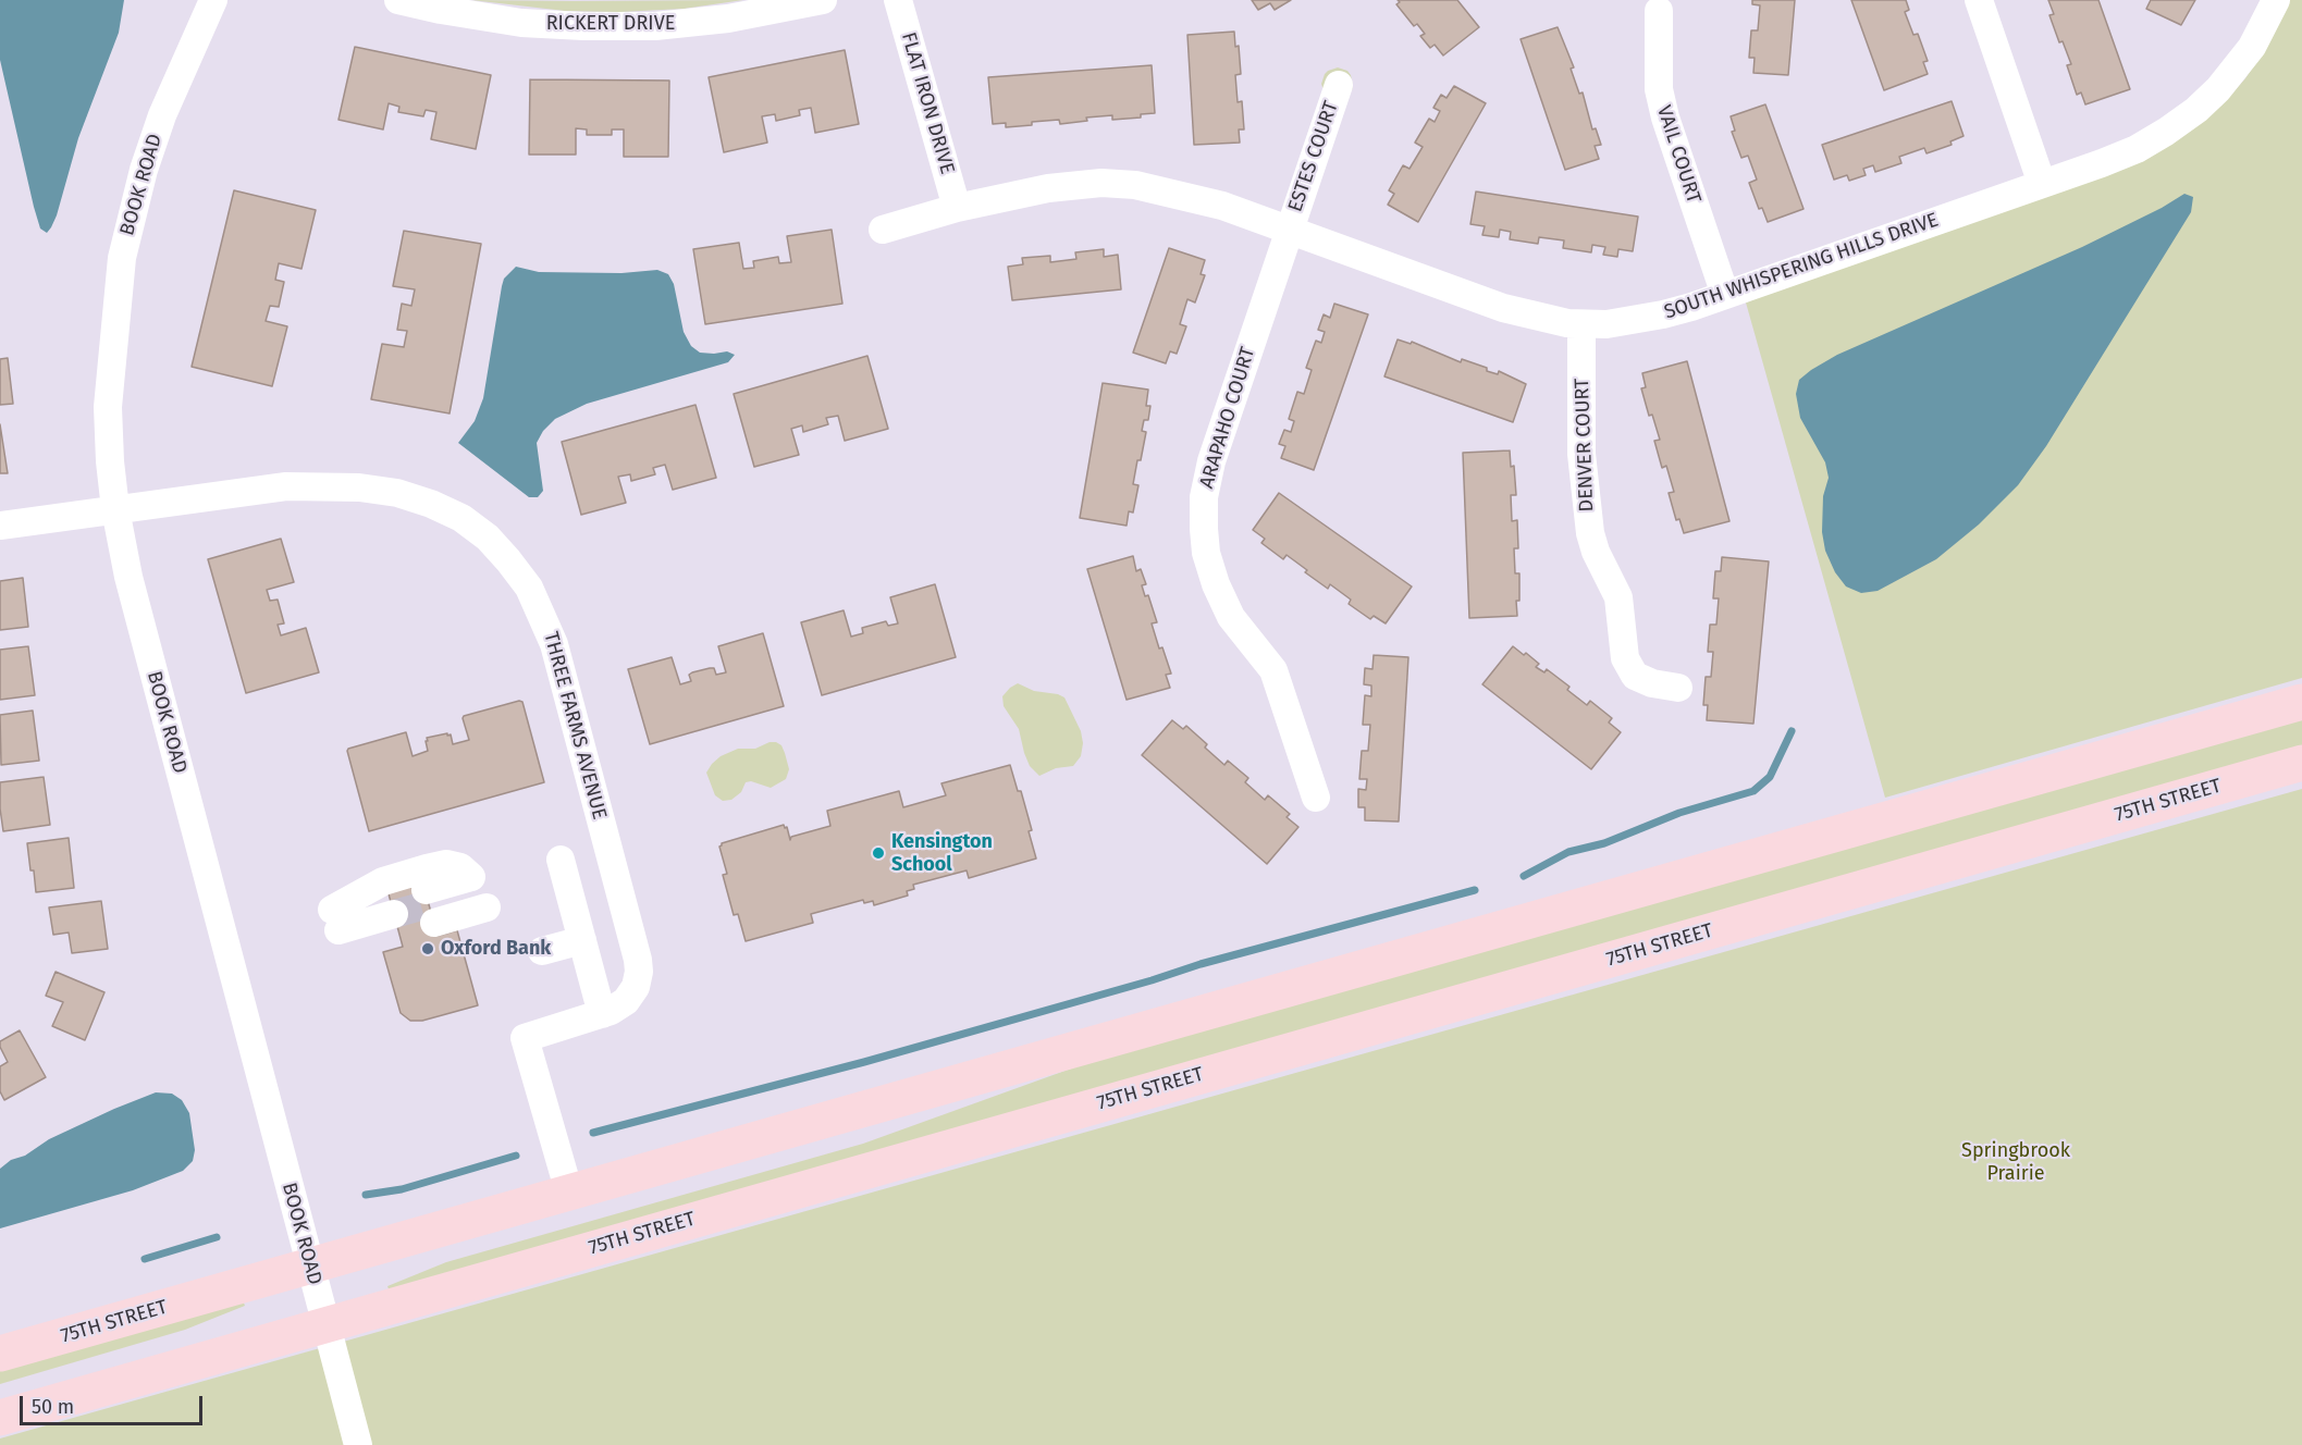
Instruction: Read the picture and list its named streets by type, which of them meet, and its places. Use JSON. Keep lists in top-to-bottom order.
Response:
{
  "streets": {
    "main road": ["75TH STREET"],
    "street": [
      "RICKERT DRIVE",
      "FLAT IRON DRIVE",
      "VAIL COURT",
      "ESTES COURT",
      "BOOK ROAD",
      "SOUTH WHISPERING HILLS DRIVE",
      "ARAPAHO COURT",
      "DENVER COURT",
      "THREE FARMS AVENUE"
    ]
  },
  "crossings": [
    ["FLAT IRON DRIVE", "SOUTH WHISPERING HILLS DRIVE"],
    ["VAIL COURT", "SOUTH WHISPERING HILLS DRIVE"],
    ["ESTES COURT", "SOUTH WHISPERING HILLS DRIVE"],
    ["ESTES COURT", "ARAPAHO COURT"],
    ["BOOK ROAD", "THREE FARMS AVENUE"],
    ["BOOK ROAD", "75TH STREET"],
    ["SOUTH WHISPERING HILLS DRIVE", "ARAPAHO COURT"],
    ["SOUTH WHISPERING HILLS DRIVE", "DENVER COURT"],
    ["THREE FARMS AVENUE", "75TH STREET"]
  ],
  "parks": ["Springbrook Prairie"],
  "places": ["Kensington School", "Oxford Bank"],
  "scale_bar": "50 m"
}
